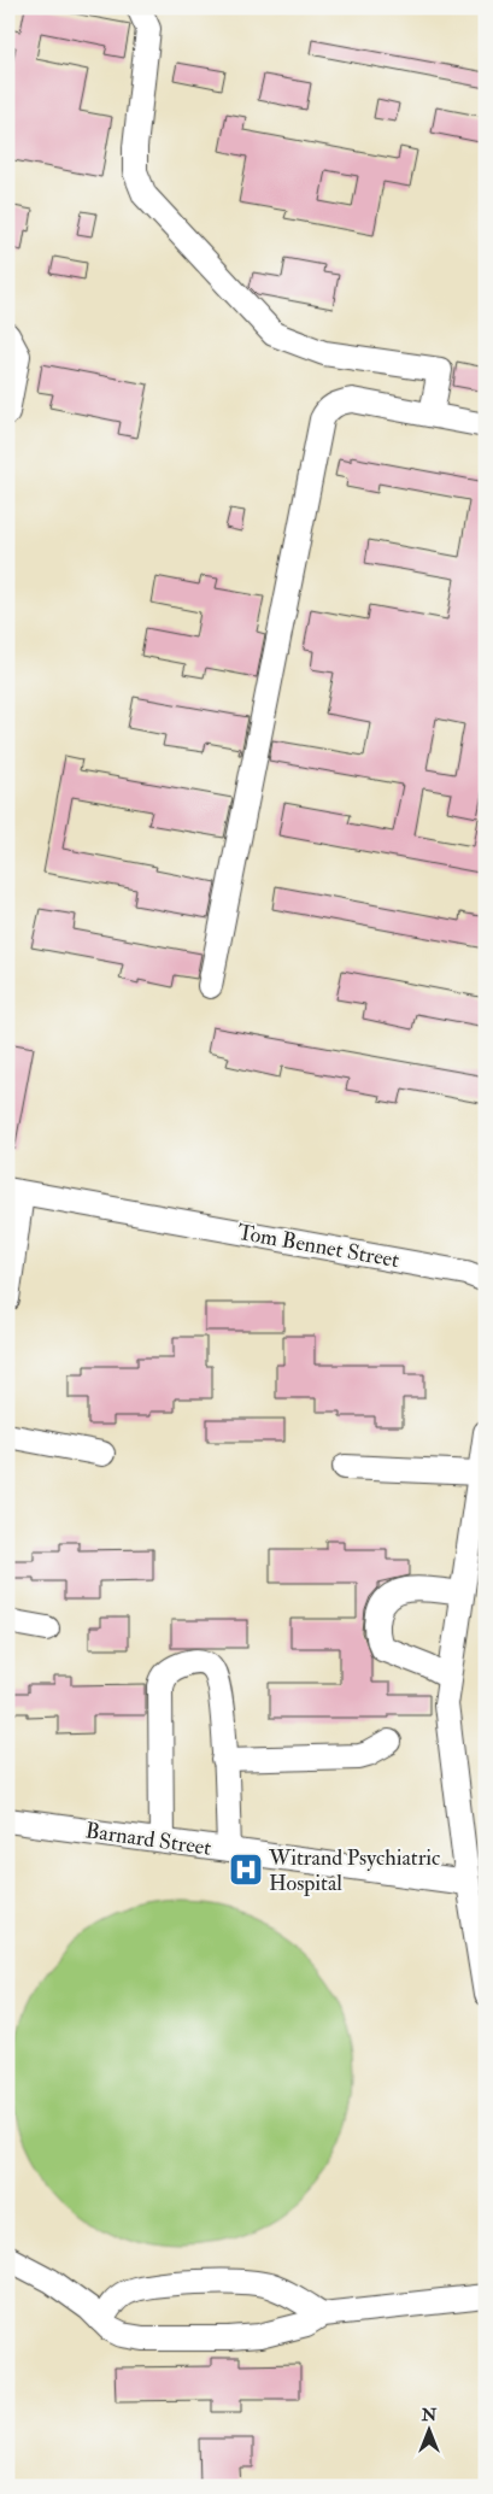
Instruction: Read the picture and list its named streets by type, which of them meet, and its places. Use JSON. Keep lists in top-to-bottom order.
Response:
{
  "streets": {
    "street": ["Tom Bennet Street", "Barnard Street"]
  },
  "places": {
    "hospital": ["Witrand Psychiatric Hospital"]
  },
  "north": "top"
}
